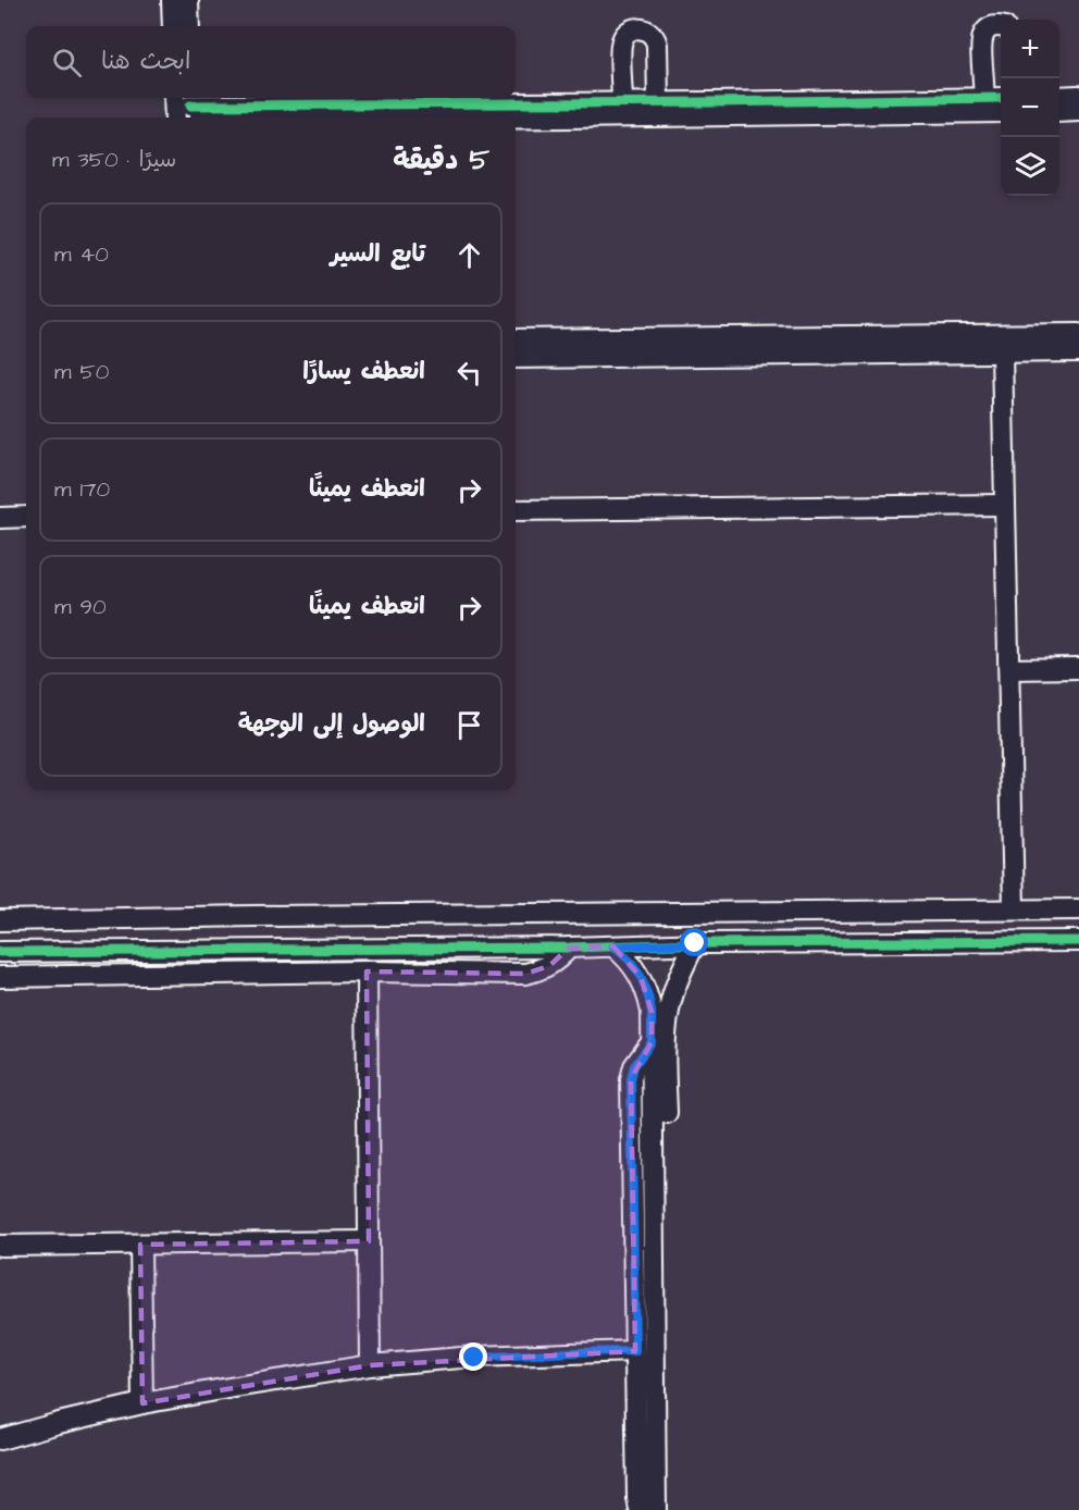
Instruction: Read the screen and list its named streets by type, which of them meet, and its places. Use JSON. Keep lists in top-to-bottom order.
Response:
{
  "page": {
    "map_buttons": ["+", "−"],
    "search": "ابحث هنا",
    "heading": ["5 دقيقة", "سيرًا · 350 m"],
    "list": [
      ["تابع السير", "40 m"],
      ["انعطف يسارًا", "50 m"],
      ["انعطف يمينًا", "170 m"],
      ["انعطف يمينًا", "90 m"],
      "الوصول إلى الوجهة"
    ]
  }
}
